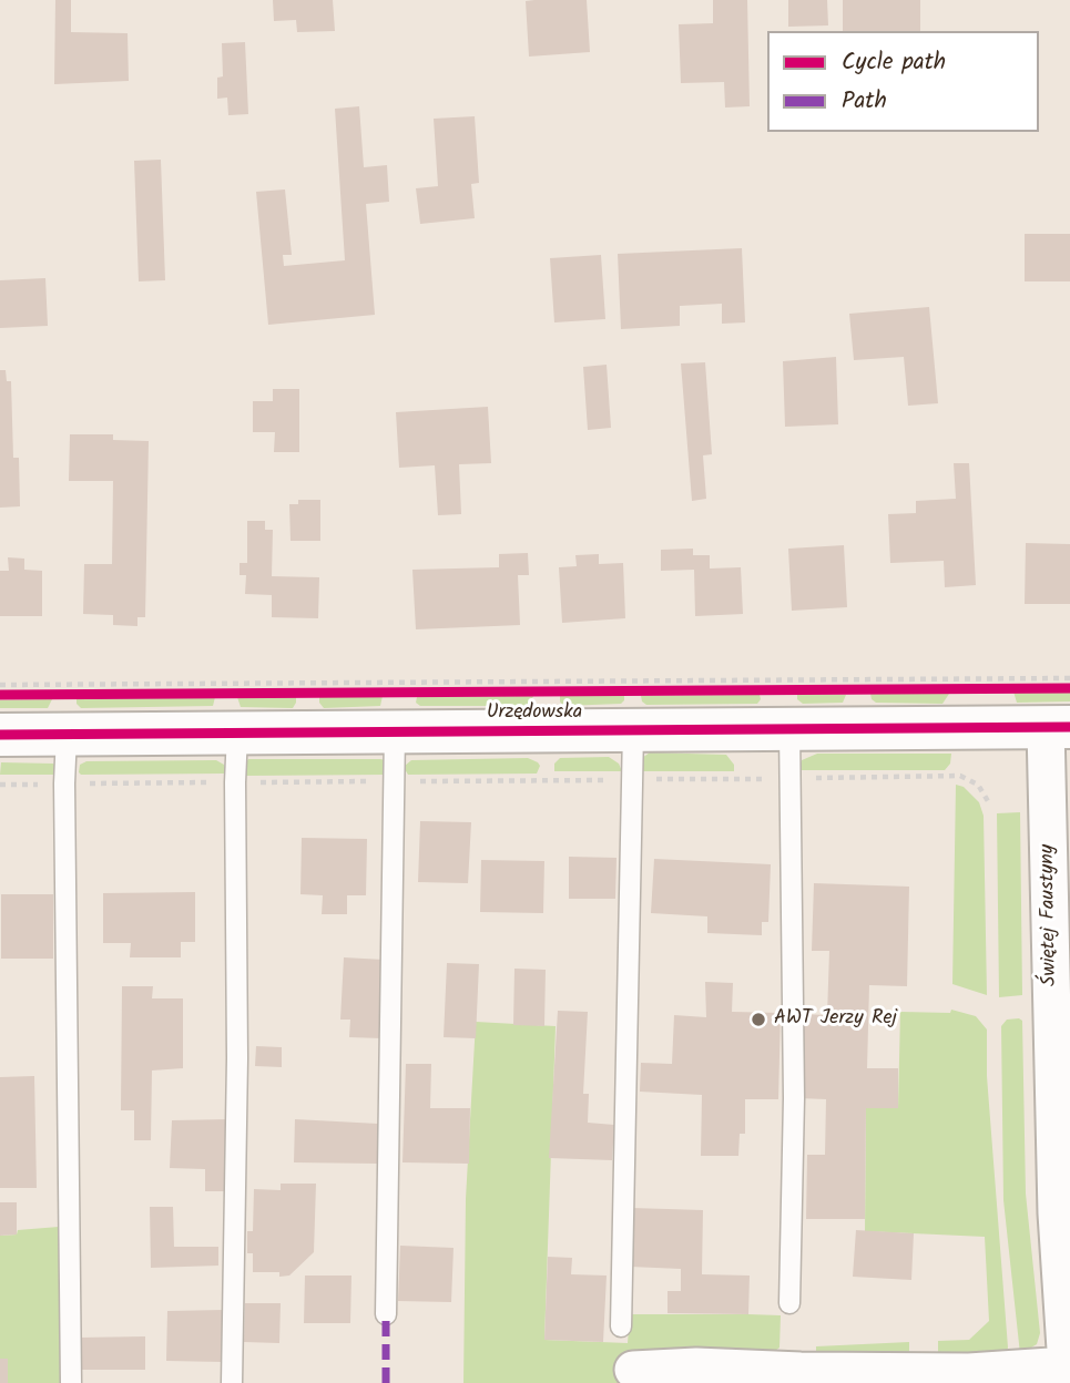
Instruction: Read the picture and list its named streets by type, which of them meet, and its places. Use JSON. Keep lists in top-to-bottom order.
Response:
{
  "streets": {
    "street": ["Urzędowska", "Świętej Faustyny"]
  },
  "crossings": [
    ["Urzędowska", "Świętej Faustyny"]
  ],
  "places": ["AWT Jerzy Rej"],
  "legend": ["Cycle path", "Path"]
}
